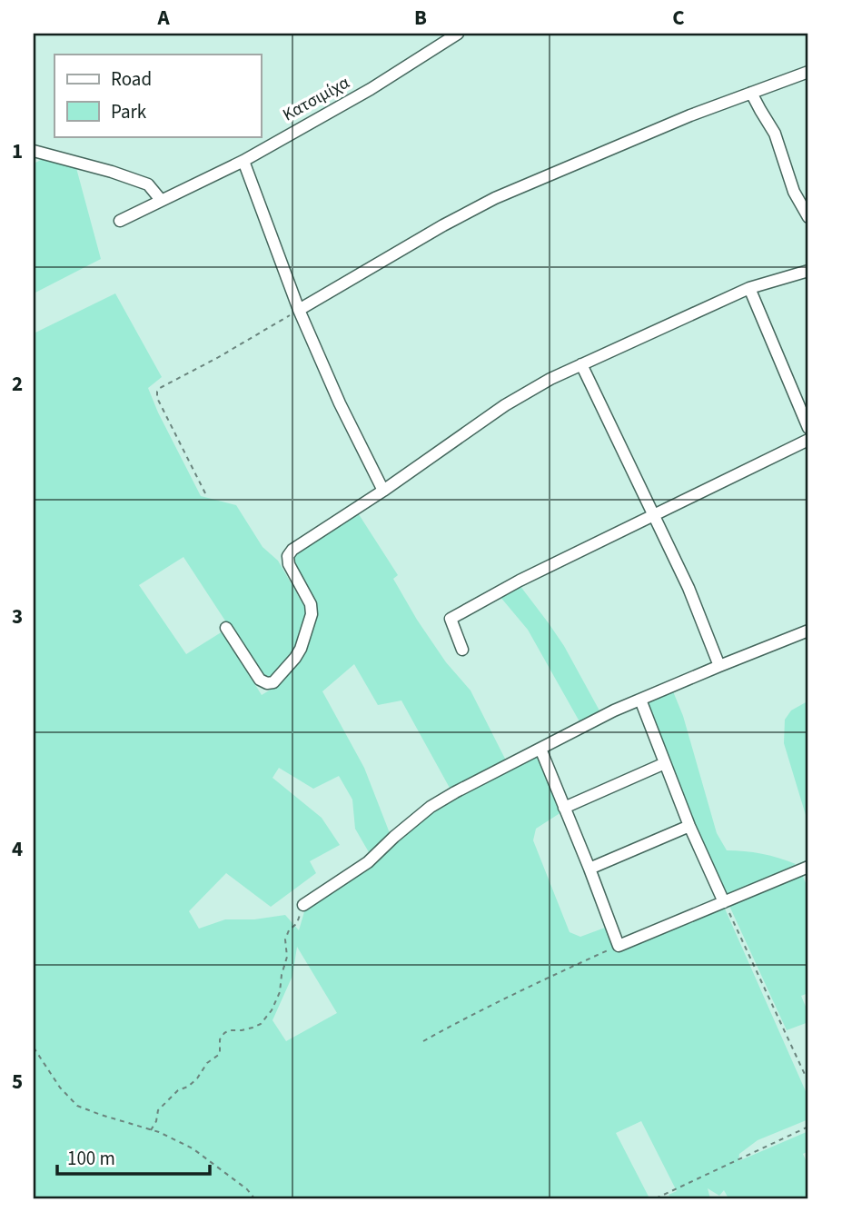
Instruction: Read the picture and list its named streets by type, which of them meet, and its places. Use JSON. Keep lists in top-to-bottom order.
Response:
{
  "streets": {
    "street": ["Κατσιμίχα"]
  },
  "legend": ["Road", "Park"],
  "scale_bar": "100 m",
  "grid": {
    "columns": ["A", "B", "C"],
    "rows": [
      "1",
      "2",
      "3",
      "4",
      "5"
    ]
  }
}
